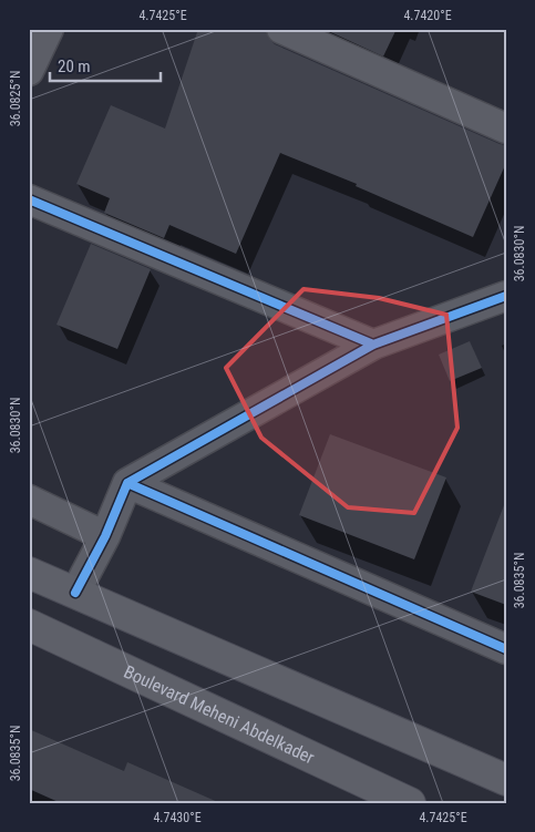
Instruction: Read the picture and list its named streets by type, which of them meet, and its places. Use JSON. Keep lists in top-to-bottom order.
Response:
{
  "streets": {
    "main road": ["Boulevard Meheni Abdelkader"]
  },
  "scale_bar": "20 m",
  "coordinates": [
    "4.7425°E",
    "4.7420°E",
    "36.0825°N",
    "36.0830°N",
    "36.0835°N",
    "4.7430°E"
  ]
}
